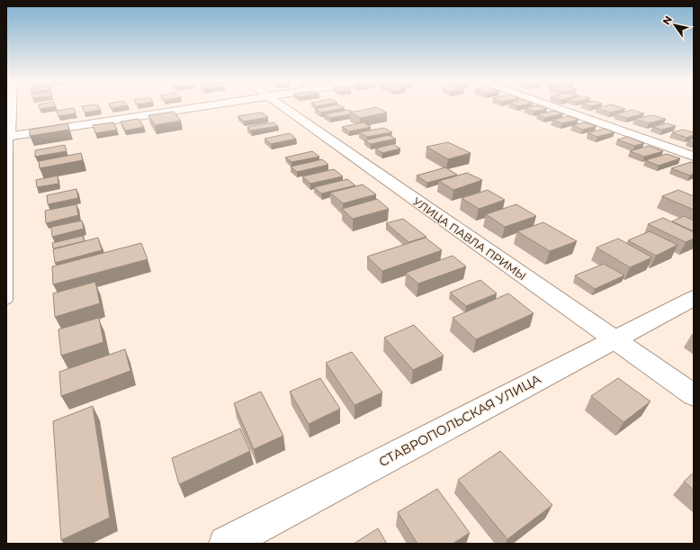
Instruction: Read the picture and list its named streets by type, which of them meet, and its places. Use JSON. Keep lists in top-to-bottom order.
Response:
{
  "streets": {
    "street": ["УЛИЦА ПАВЛА ПРИМЫ", "СТАВРОПОЛЬСКАЯ УЛИЦА"]
  },
  "crossings": [
    ["УЛИЦА ПАВЛА ПРИМЫ", "СТАВРОПОЛЬСКАЯ УЛИЦА"]
  ],
  "north": "top left"
}
